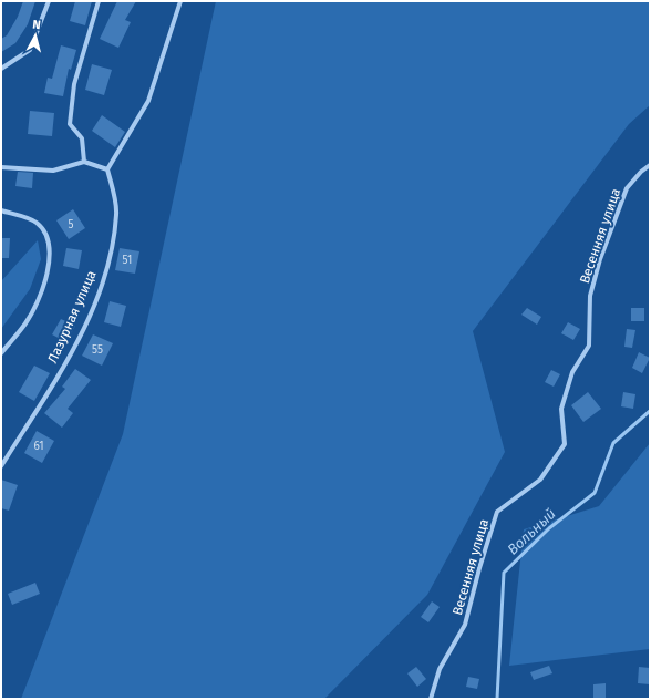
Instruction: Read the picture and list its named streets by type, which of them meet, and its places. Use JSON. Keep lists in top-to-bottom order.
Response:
{
  "streets": {
    "street": ["Весенняя улица", "Лазурная улица"]
  },
  "water": ["Вольный"],
  "house_numbers": [
    "5",
    "51",
    "55",
    "61"
  ],
  "north": "top"
}
